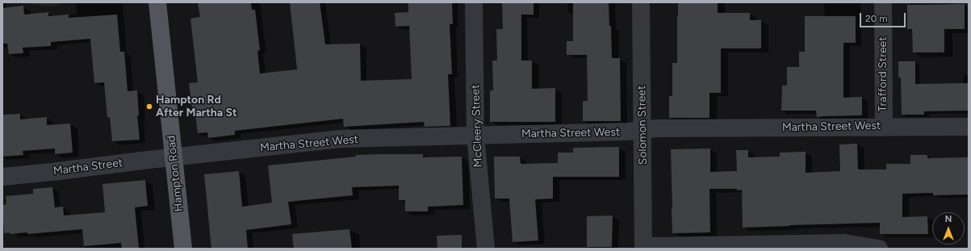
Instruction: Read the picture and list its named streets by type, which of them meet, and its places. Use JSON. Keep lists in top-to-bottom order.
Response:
{
  "streets": {
    "main road": ["Hampton Road"],
    "street": [
      "Trafford Street",
      "Solomon Street",
      "McCleery Street",
      "Martha Street West",
      "Martha Street"
    ]
  },
  "crossings": [
    ["Trafford Street", "Martha Street West"],
    ["Solomon Street", "Martha Street West"],
    ["McCleery Street", "Martha Street West"],
    ["Martha Street West", "Martha Street"],
    ["Martha Street West", "Hampton Road"],
    ["Martha Street", "Hampton Road"]
  ],
  "places": ["Hampton Rd After Martha St"],
  "scale_bar": "20 m",
  "north": "top"
}
